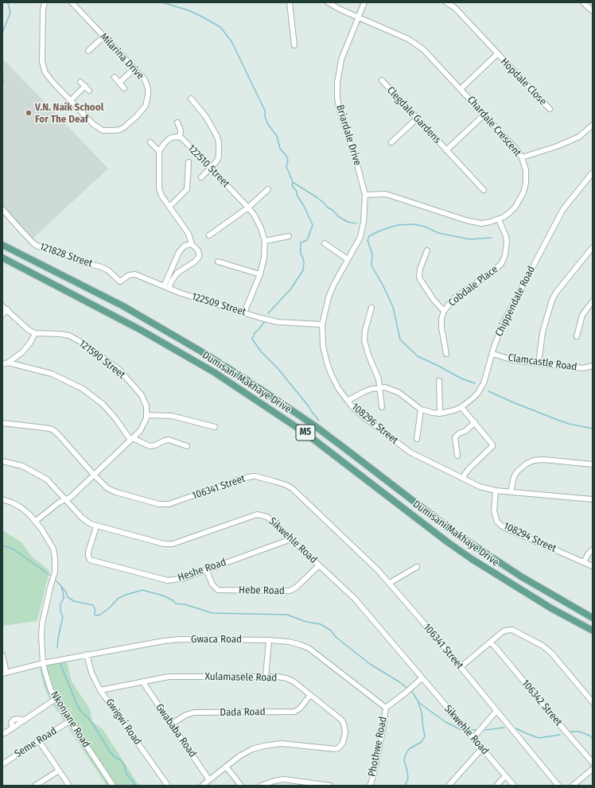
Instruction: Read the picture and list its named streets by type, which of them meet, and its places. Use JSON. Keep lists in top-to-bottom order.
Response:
{
  "streets": {
    "main road": ["Dumisani Makhaye Drive", "M5"],
    "street": [
      "Milarina Drive",
      "Hopdale Close",
      "Clegdale Gardens",
      "Chardale Crescent",
      "Briardale Drive",
      "122510 Street",
      "121828 Street",
      "Cobdale Place",
      "Chippendale Road",
      "122509 Street",
      "121590 Street",
      "Clamcastle Road",
      "108296 Street",
      "106341 Street",
      "108294 Street",
      "Sikwehle Road",
      "Heshe Road",
      "Hebe Road",
      "Gwaca Road",
      "Xulamasele Road",
      "106342 Street",
      "Dada Road",
      "Nkonjane Road",
      "Gwigwi Road",
      "Gwababa Road",
      "Seme Road",
      "Phothwe Road"
    ]
  },
  "crossings": [
    ["Hopdale Close", "Chardale Crescent"],
    ["Clegdale Gardens", "Chardale Crescent"],
    ["Chardale Crescent", "Briardale Drive"],
    ["Chardale Crescent", "Cobdale Place"],
    ["Chardale Crescent", "108296 Street"],
    ["Briardale Drive", "108296 Street"],
    ["122510 Street", "122509 Street"],
    ["121828 Street", "122509 Street"],
    ["Chippendale Road", "Clamcastle Road"],
    ["122509 Street", "108296 Street"],
    ["108296 Street", "108294 Street"],
    ["Sikwehle Road", "Heshe Road"],
    ["Sikwehle Road", "Hebe Road"],
    ["Heshe Road", "Hebe Road"],
    ["Gwaca Road", "Nkonjane Road"],
    ["Gwaca Road", "Gwigwi Road"],
    ["Gwaca Road", "Phothwe Road"],
    ["Xulamasele Road", "Dada Road"],
    ["Xulamasele Road", "Gwigwi Road"],
    ["Xulamasele Road", "Gwababa Road"],
    ["Dada Road", "Gwababa Road"],
    ["Nkonjane Road", "Seme Road"]
  ],
  "places": ["V.N. Naik School For The Deaf"]
}
